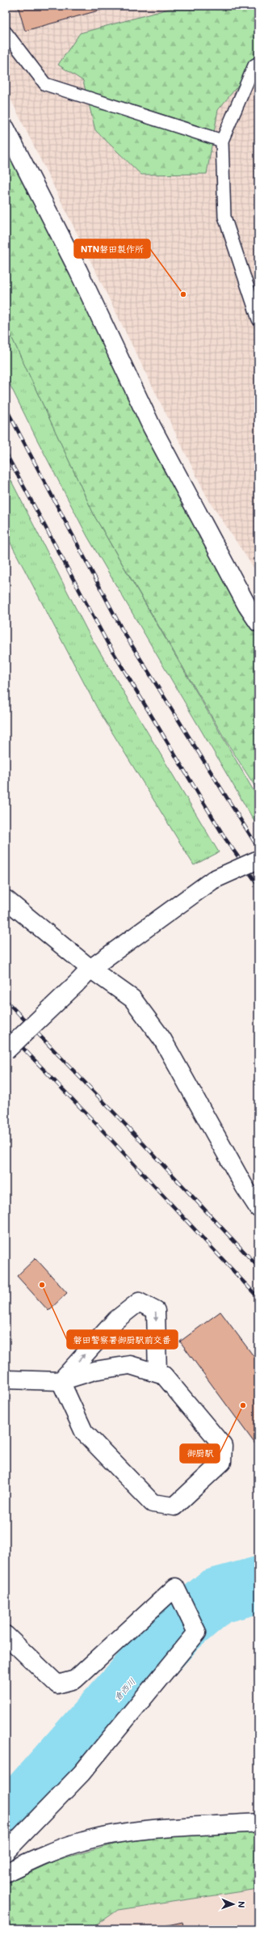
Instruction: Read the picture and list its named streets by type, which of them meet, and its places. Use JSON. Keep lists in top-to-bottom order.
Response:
{
  "water": ["倉西川"],
  "places": ["NTN磐田製作所", "磐田警察署御厨駅前交番", "御厨駅"],
  "north": "right"
}
